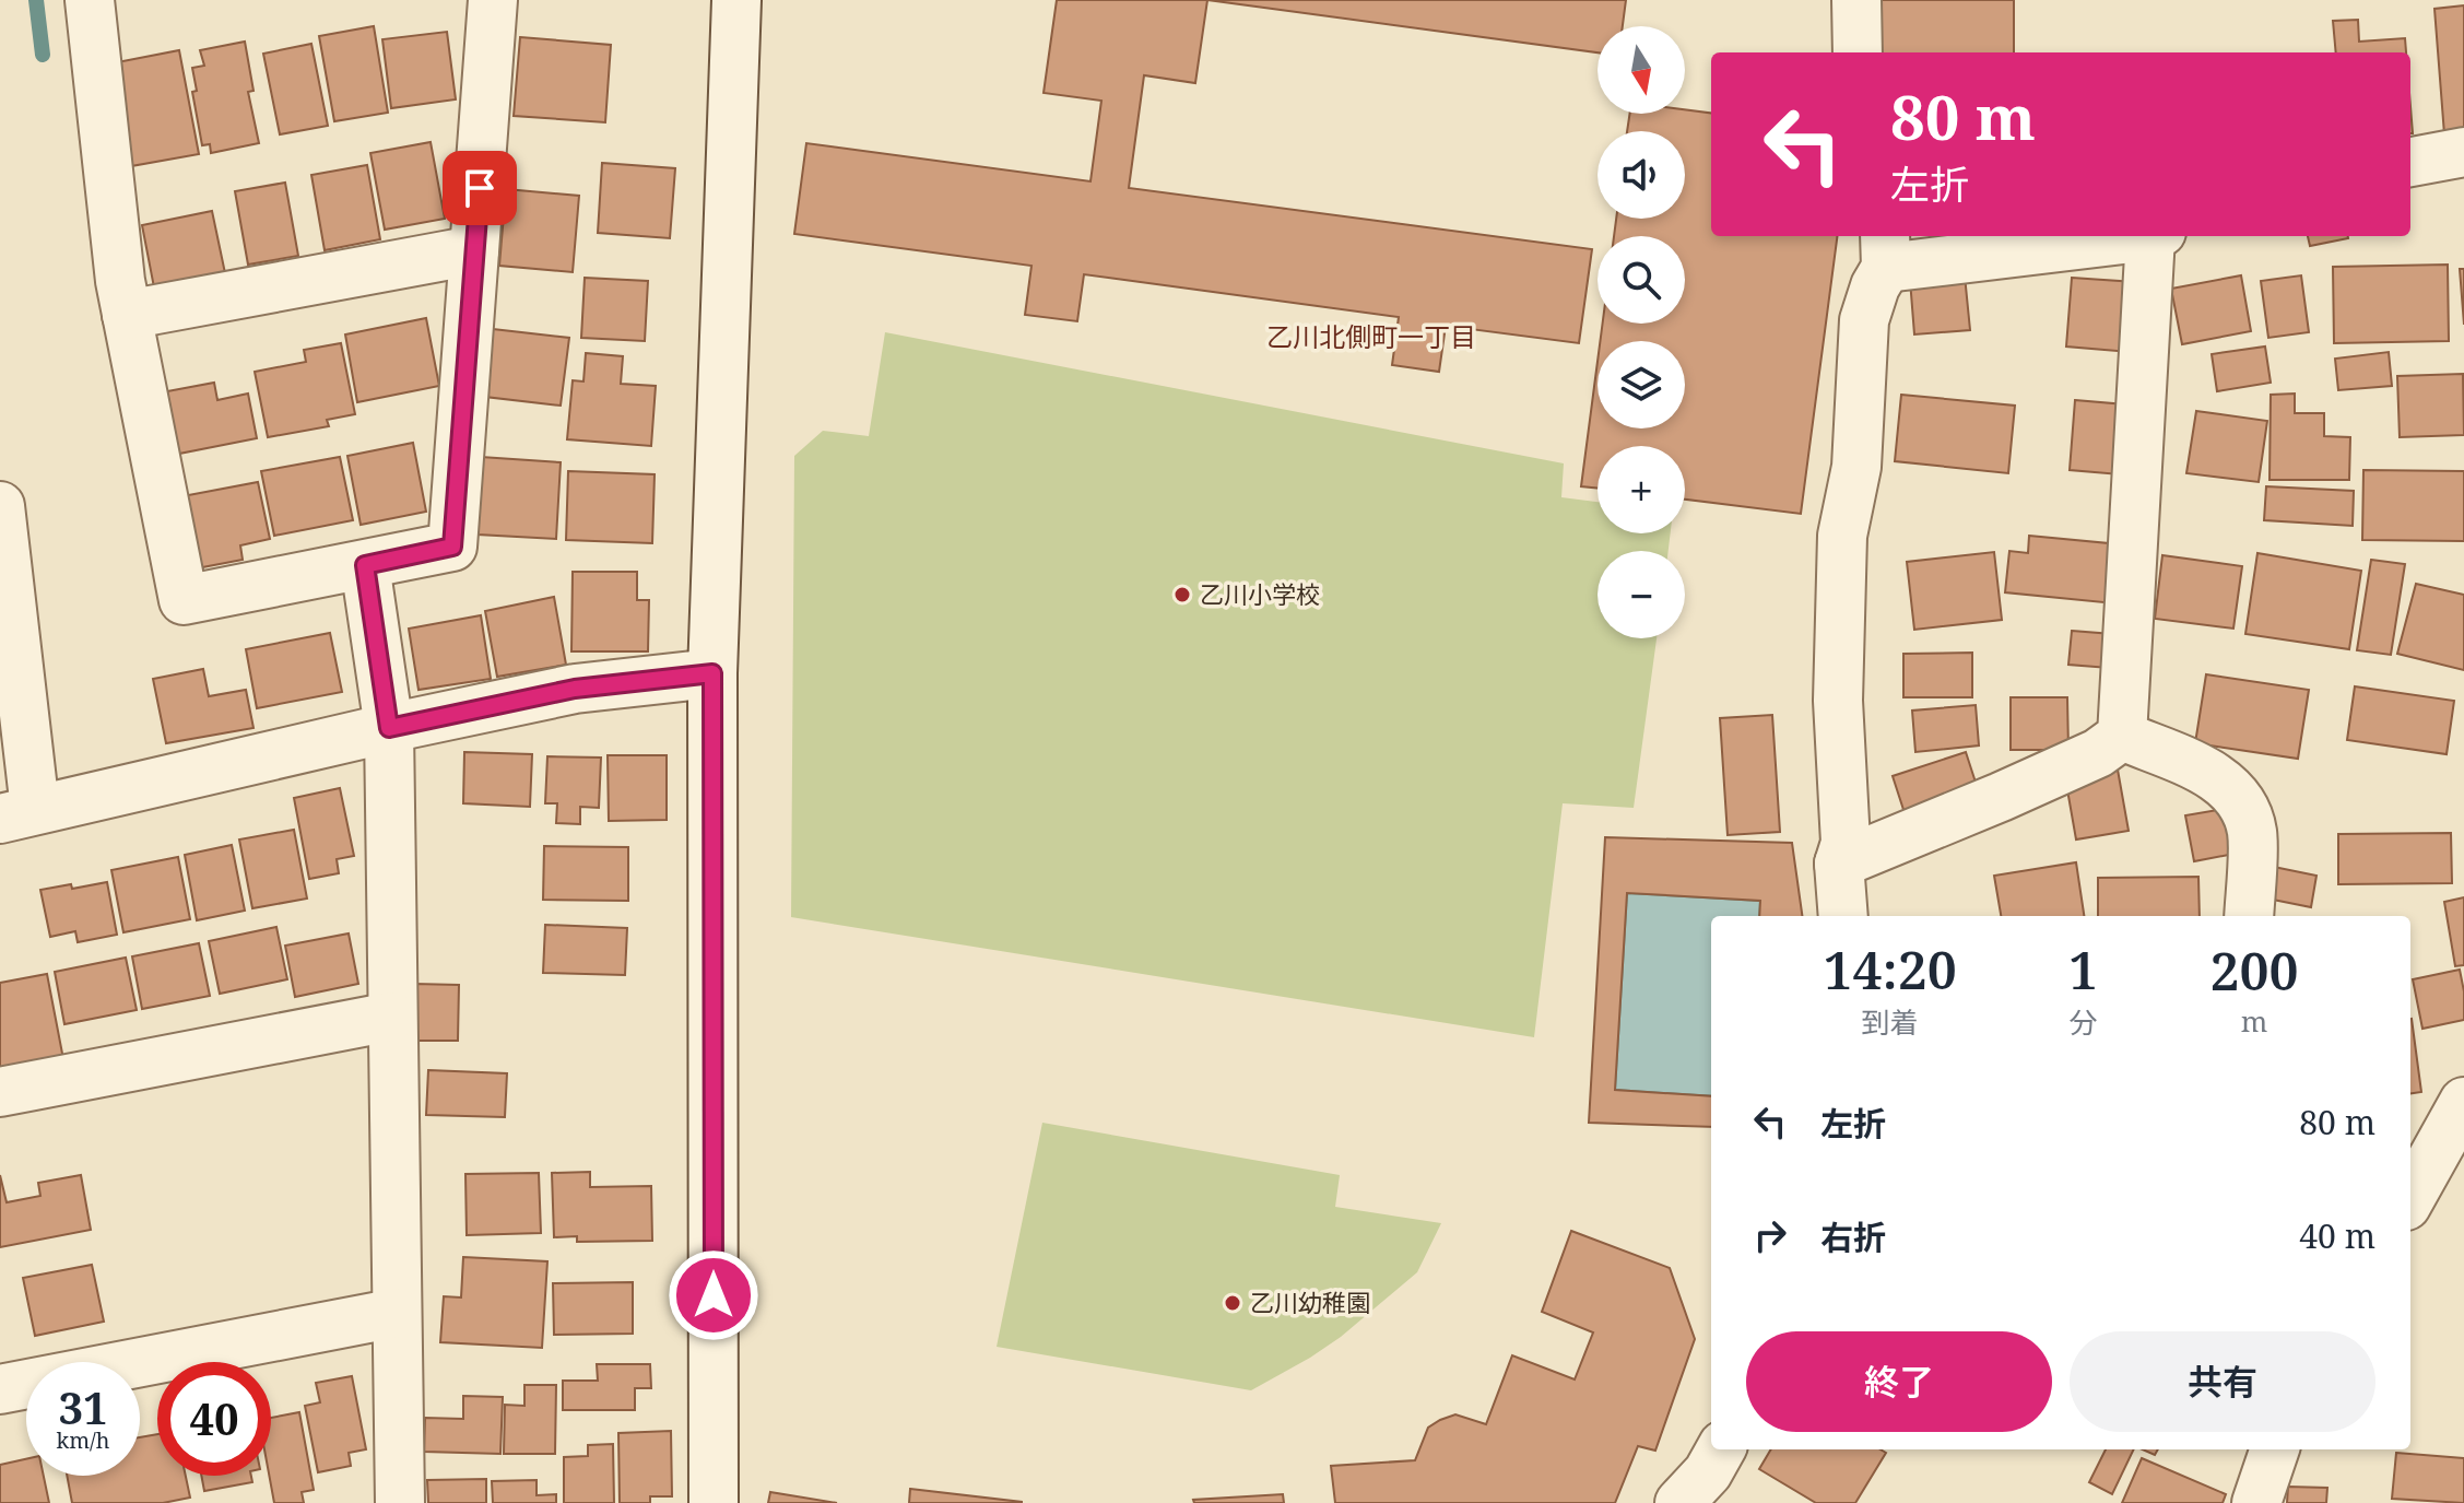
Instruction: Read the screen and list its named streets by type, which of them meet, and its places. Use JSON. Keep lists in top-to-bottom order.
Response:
{
  "districts": ["乙川北側町一丁目"],
  "places": ["乙川小学校", "乙川幼稚園"],
  "north": "bottom",
  "page": {
    "map_buttons": ["+", "−"],
    "turn": ["80 m", "左折"],
    "eta": [
      "14:20",
      "到着",
      "1",
      "分",
      "200",
      "m"
    ],
    "list": [
      {
        "name": "左折",
        "value": "80 m"
      },
      {
        "name": "右折",
        "value": "40 m"
      }
    ],
    "buttons": ["終了", "共有"],
    "speed": "31 km/h",
    "limit": "40"
  }
}
